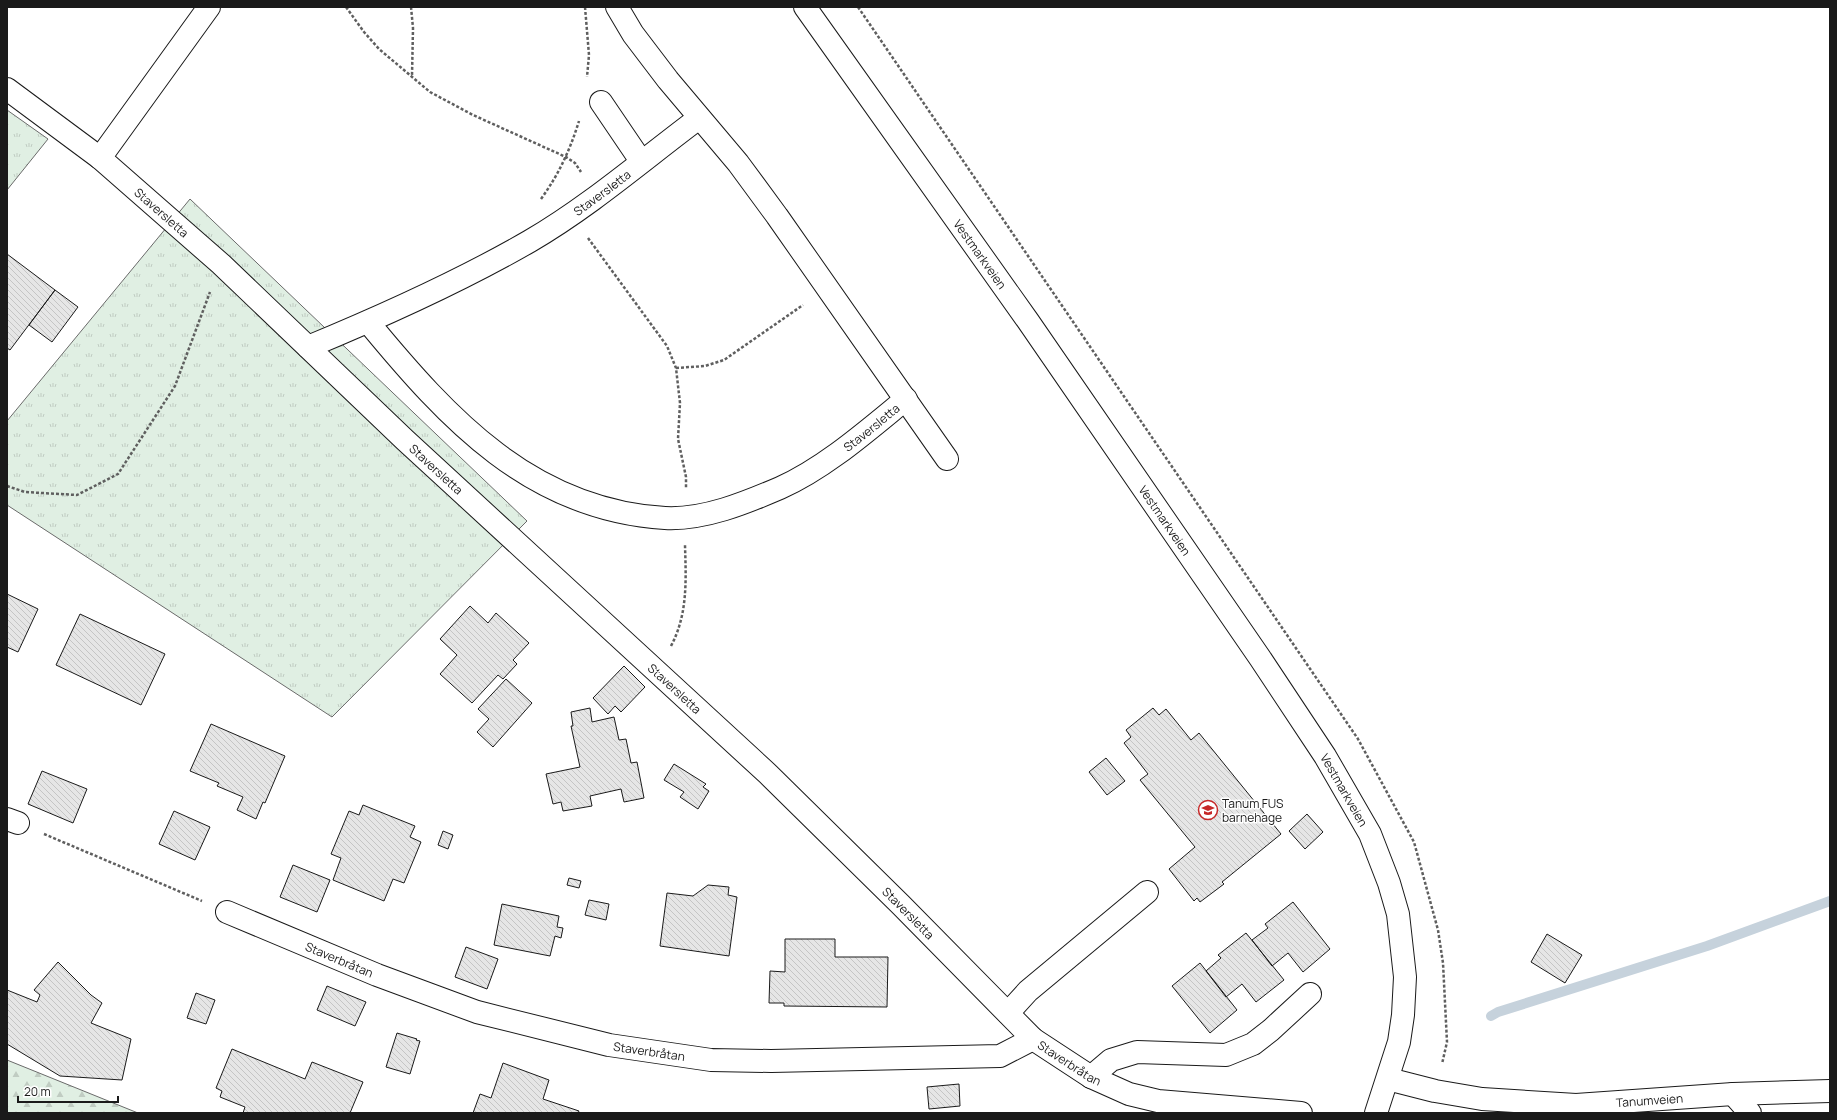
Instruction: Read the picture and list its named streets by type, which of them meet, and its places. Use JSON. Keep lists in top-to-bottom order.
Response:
{
  "streets": {
    "street": [
      "Staversletta",
      "Vestmarkveien",
      "Staverbråtan",
      "Tanumveien"
    ]
  },
  "crossings": [
    ["Staversletta", "Staverbråtan"],
    ["Vestmarkveien", "Tanumveien"]
  ],
  "places": {
    "school or university": ["Tanum FUS barnehage"]
  },
  "scale_bar": "20 m"
}
